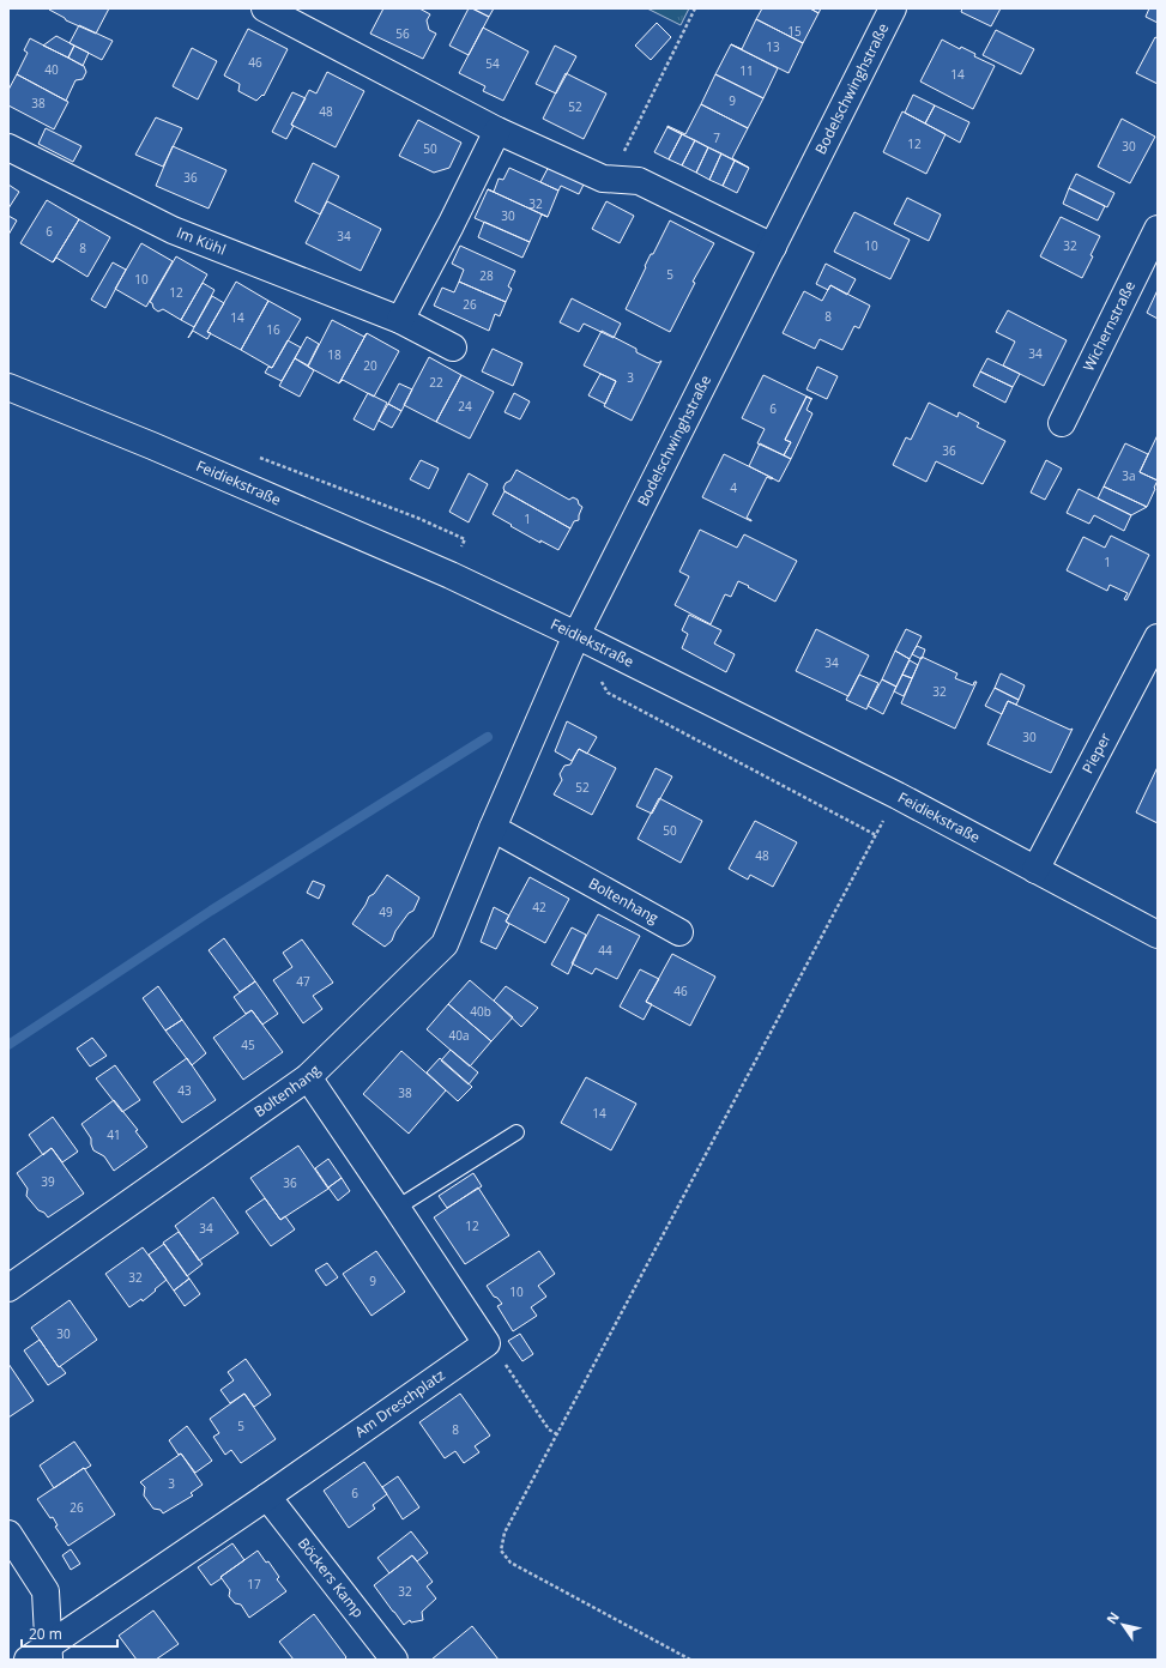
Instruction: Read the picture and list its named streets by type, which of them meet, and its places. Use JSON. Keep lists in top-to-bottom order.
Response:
{
  "streets": {
    "street": [
      "Bodelschwinghstraße",
      "Im Kühl",
      "Wichernstraße",
      "Feidiekstraße",
      "Pieper",
      "Boltenhang",
      "Am Dreschplatz",
      "Böckers Kamp"
    ]
  },
  "crossings": [
    ["Bodelschwinghstraße", "Feidiekstraße"],
    ["Bodelschwinghstraße", "Boltenhang"],
    ["Feidiekstraße", "Pieper"],
    ["Feidiekstraße", "Boltenhang"],
    ["Am Dreschplatz", "Böckers Kamp"]
  ],
  "house_numbers": [
    "15",
    "56",
    "13",
    "46",
    "54",
    "40",
    "11",
    "14",
    "9",
    "38",
    "52",
    "48",
    "7",
    "12",
    "30",
    "50",
    "36",
    "32",
    "30",
    "6",
    "34",
    "10",
    "32",
    "8",
    "5",
    "28",
    "10",
    "12",
    "26",
    "8",
    "14",
    "16",
    "34",
    "18",
    "20",
    "3",
    "22",
    "24",
    "6",
    "36",
    "3a",
    "4",
    "1",
    "1",
    "34",
    "32",
    "30",
    "52",
    "50",
    "48",
    "42",
    "49",
    "44",
    "47",
    "46",
    "40b",
    "40a",
    "45",
    "43",
    "38",
    "14",
    "41",
    "39",
    "36",
    "12",
    "34",
    "32",
    "9",
    "10",
    "30",
    "5",
    "8",
    "3",
    "6",
    "26",
    "17",
    "32"
  ],
  "scale_bar": "20 m",
  "north": "top left"
}
